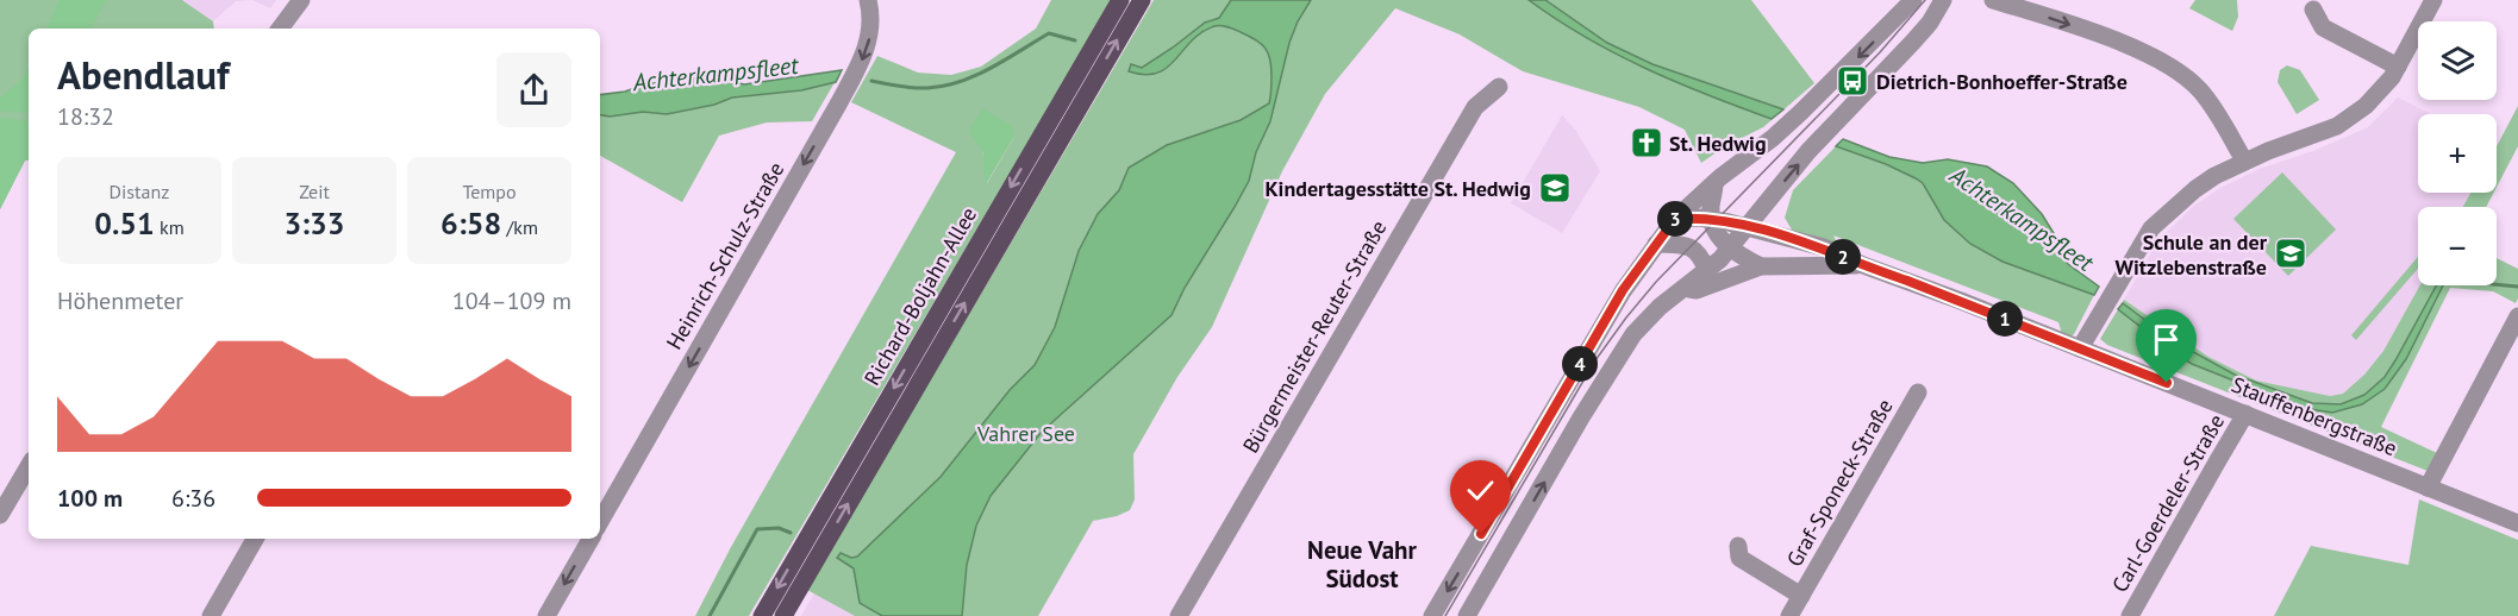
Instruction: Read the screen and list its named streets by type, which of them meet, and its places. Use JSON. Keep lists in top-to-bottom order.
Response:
{
  "streets": {
    "main road": ["Richard-Boljahn-Allee"],
    "street": [
      "Heinrich-Schulz-Straße",
      "Bürgermeister-Reuter-Straße",
      "Stauffenbergstraße",
      "Graf-Sponeck-Straße",
      "Carl-Goerdeler-Straße"
    ]
  },
  "crossings": [
    ["Stauffenbergstraße", "Carl-Goerdeler-Straße"]
  ],
  "one_way": ["Heinrich-Schulz-Straße"],
  "districts": ["Neue Vahr Südost"],
  "water": ["Achterkampsfleet"],
  "parks": ["Vahrer See"],
  "places": {
    "bus stop": ["Dietrich-Bonhoeffer-Straße"],
    "church": ["St. Hedwig"],
    "school or university": ["Kindertagesstätte St. Hedwig", "Schule an der Witzlebenstraße"]
  },
  "page": {
    "map_buttons": ["+", "−"],
    "heading": ["Abendlauf", "18:32"],
    "stats": [
      ["Distanz", "0.51 km"],
      ["Zeit", "3:33"],
      ["Tempo", "6:58 /km"]
    ],
    "pins": [
      "3",
      "2",
      "1",
      "4"
    ],
    "chart": ["Höhenmeter", "104–109 m"],
    "list": [
      {
        "name": "100 m",
        "note": "6:36"
      }
    ]
  }
}
